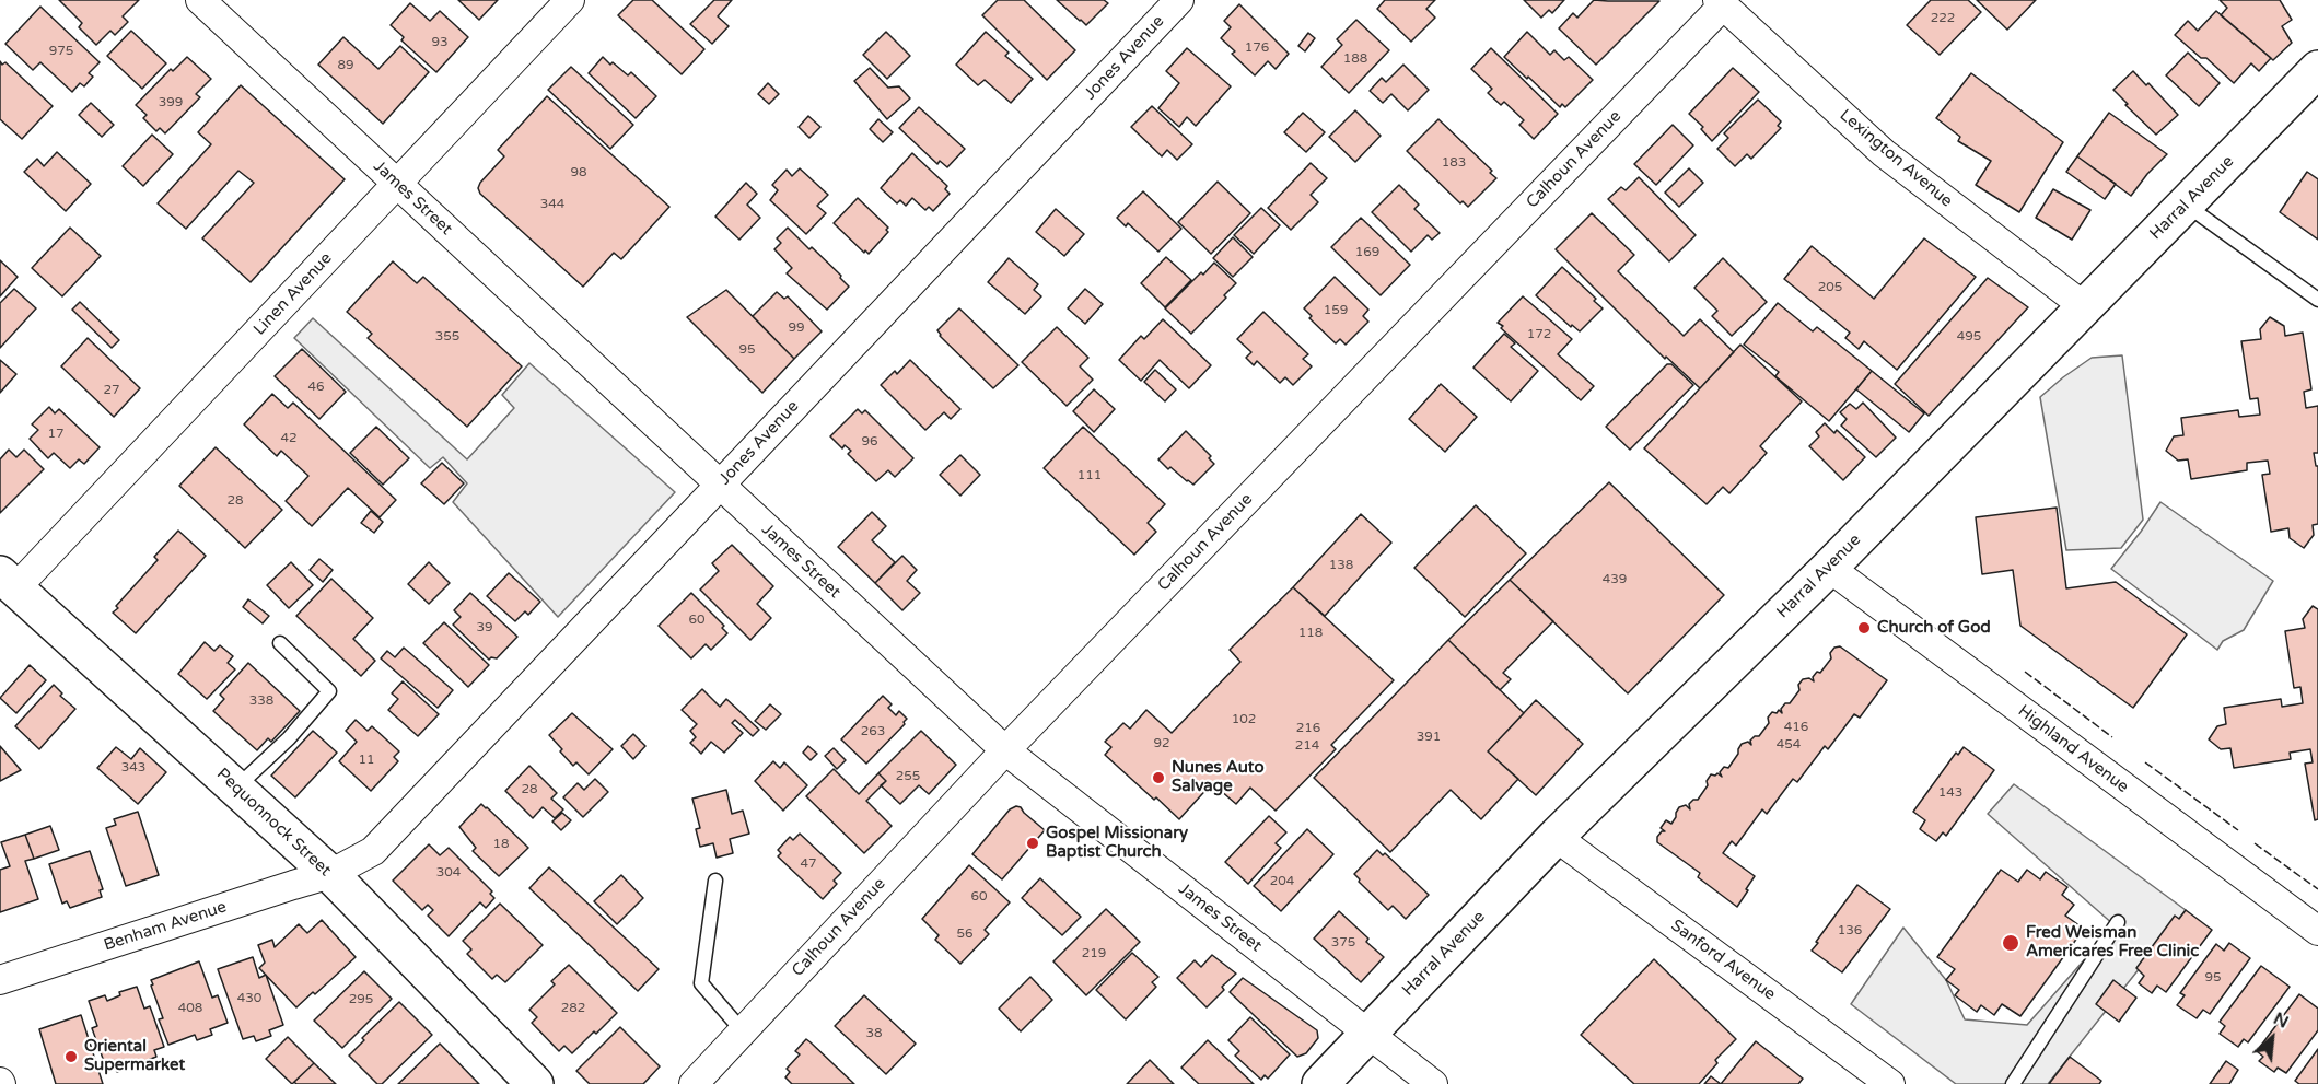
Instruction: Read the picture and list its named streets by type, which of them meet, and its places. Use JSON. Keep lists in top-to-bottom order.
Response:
{
  "streets": {
    "street": [
      "Jones Avenue",
      "Lexington Avenue",
      "Calhoun Avenue",
      "James Street",
      "Harral Avenue",
      "Linen Avenue",
      "Highland Avenue",
      "Pequonnock Street",
      "Benham Avenue",
      "Sanford Avenue"
    ]
  },
  "crossings": [
    ["Jones Avenue", "James Street"],
    ["Jones Avenue", "Pequonnock Street"],
    ["Jones Avenue", "Benham Avenue"],
    ["Lexington Avenue", "Calhoun Avenue"],
    ["Lexington Avenue", "Harral Avenue"],
    ["Calhoun Avenue", "James Street"],
    ["James Street", "Harral Avenue"],
    ["James Street", "Linen Avenue"],
    ["Harral Avenue", "Highland Avenue"],
    ["Harral Avenue", "Sanford Avenue"],
    ["Linen Avenue", "Pequonnock Street"],
    ["Pequonnock Street", "Benham Avenue"]
  ],
  "places": [
    "Church of God",
    "Nunes Auto Salvage",
    "Gospel Missionary Baptist Church",
    "Fred Weisman Americares Free Clinic",
    "Oriental Supermarket"
  ],
  "house_numbers": [
    "222",
    "93",
    "176",
    "975",
    "188",
    "89",
    "399",
    "183",
    "98",
    "344",
    "169",
    "205",
    "159",
    "99",
    "172",
    "355",
    "495",
    "95",
    "46",
    "27",
    "17",
    "42",
    "96",
    "111",
    "28",
    "138",
    "439",
    "60",
    "39",
    "118",
    "338",
    "102",
    "416",
    "216",
    "263",
    "391",
    "92",
    "454",
    "214",
    "11",
    "343",
    "255",
    "28",
    "143",
    "18",
    "47",
    "304",
    "204",
    "60",
    "136",
    "56",
    "375",
    "219",
    "95",
    "430",
    "295",
    "408",
    "282",
    "38"
  ],
  "north": "top right"
}
